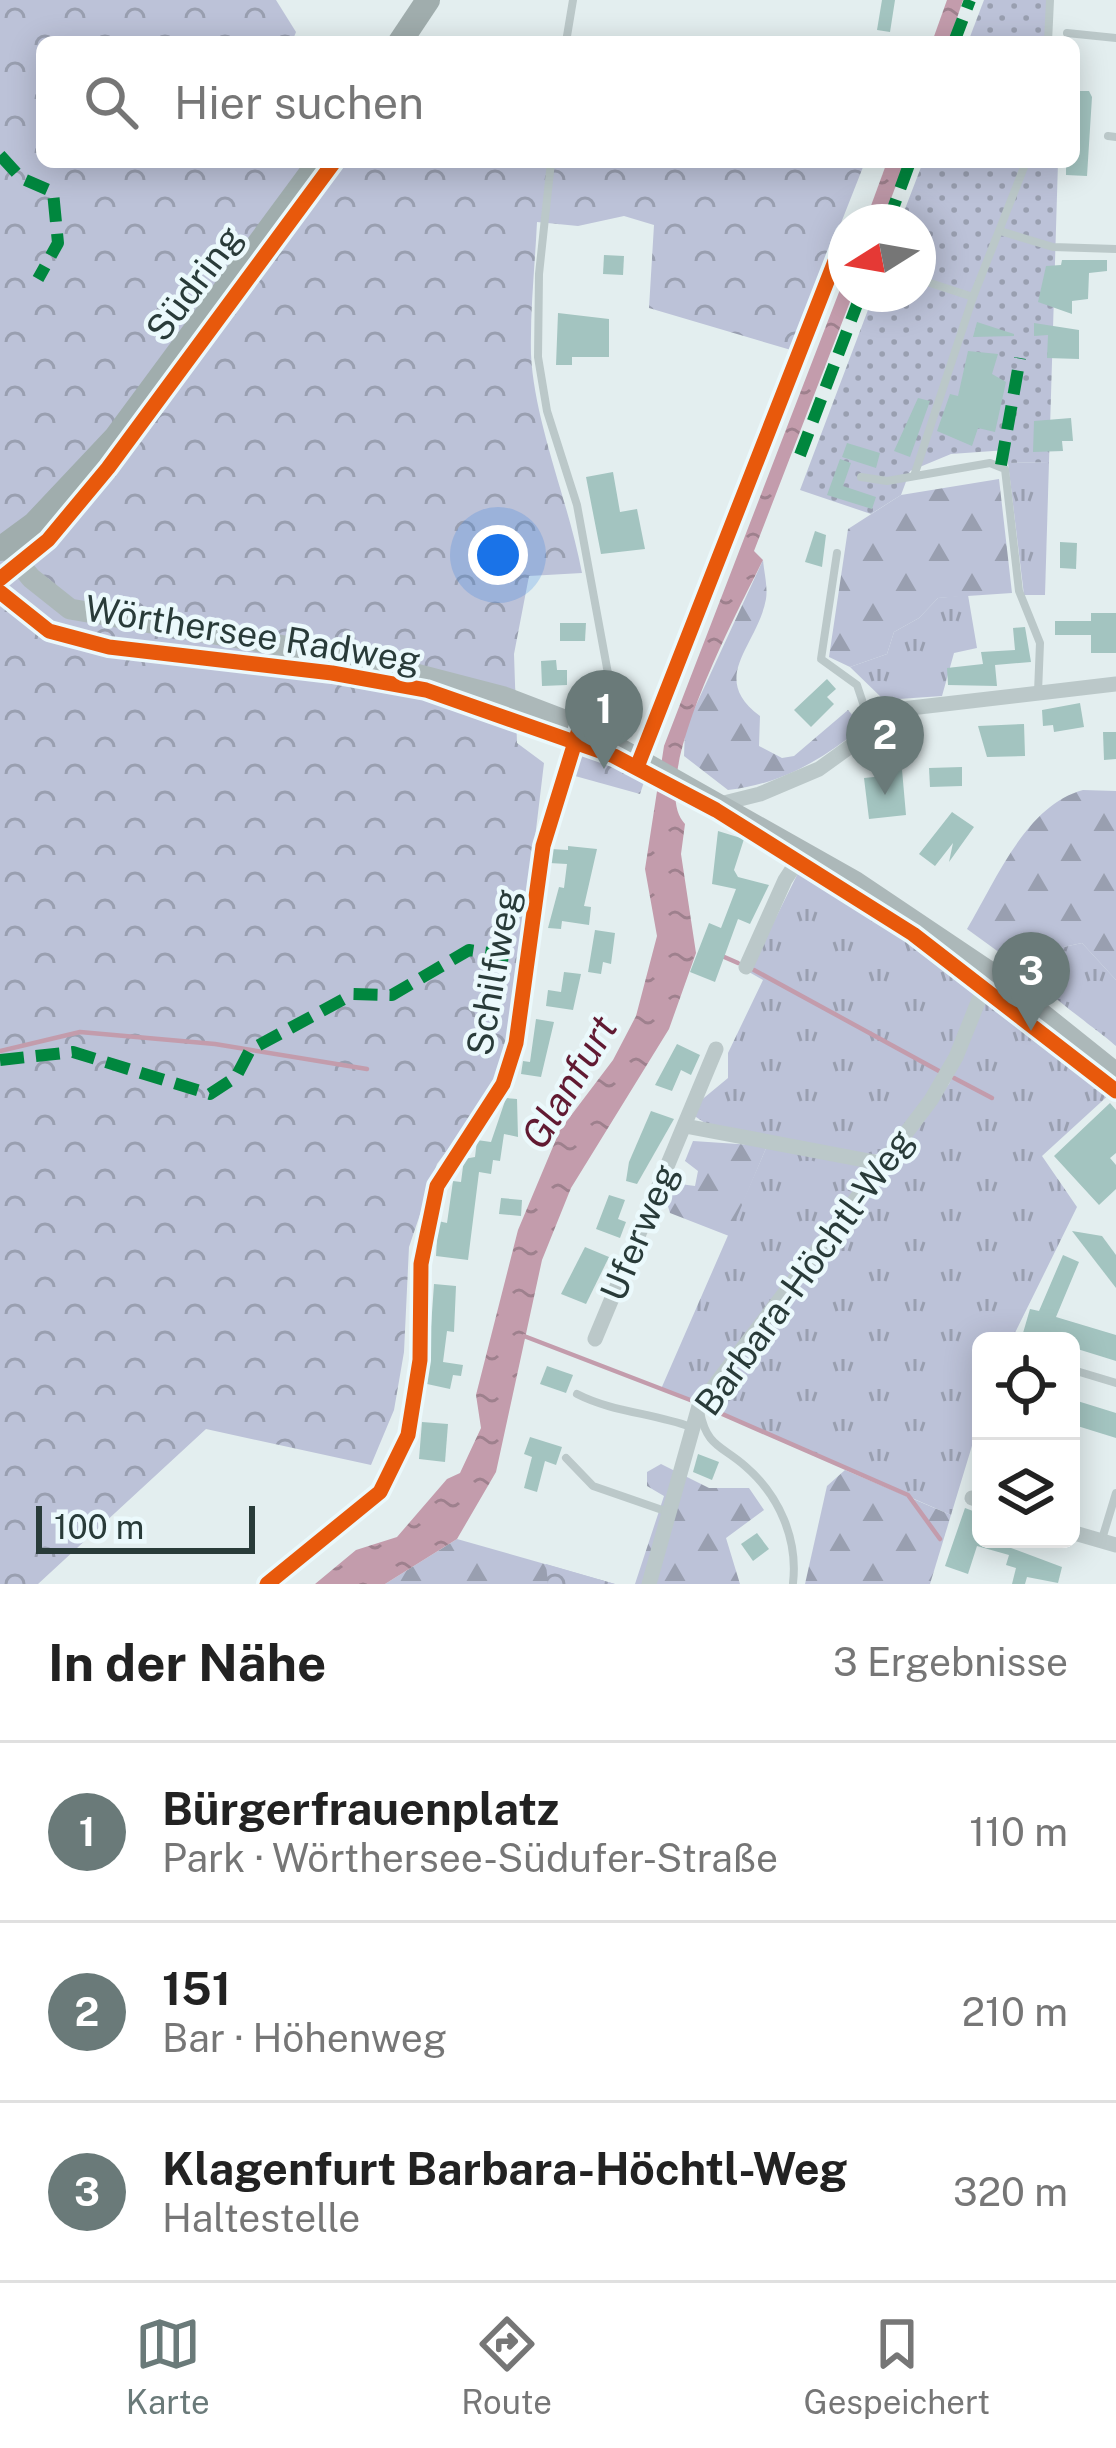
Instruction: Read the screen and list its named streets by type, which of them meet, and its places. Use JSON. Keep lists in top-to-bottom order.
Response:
{
  "streets": {
    "main road": ["Südring"],
    "street": ["Uferweg", "Barbara-Höchtl-Weg"],
    "lane": ["Schilfweg"],
    "cycle path": ["Wörthersee Radweg"]
  },
  "crossings": [
    ["Uferweg", "Barbara-Höchtl-Weg"]
  ],
  "water": ["Glanfurt"],
  "scale_bar": "100 m",
  "north": "left",
  "page": {
    "search": "Hier suchen",
    "pins": ["1", "2", "3"],
    "scale": "100 m",
    "heading": ["In der Nähe", "3 Ergebnisse"],
    "list": [
      {
        "mark": "1",
        "name": "Bürgerfrauenplatz",
        "note": "Park · Wörthersee-Südufer-Straße",
        "value": "110 m"
      },
      {
        "mark": "2",
        "name": "151",
        "note": "Bar · Höhenweg",
        "value": "210 m"
      },
      {
        "mark": "3",
        "name": "Klagenfurt Barbara-Höchtl-Weg",
        "note": "Haltestelle",
        "value": "320 m"
      }
    ],
    "nav": ["Karte", "Route", "Gespeichert"]
  }
}
